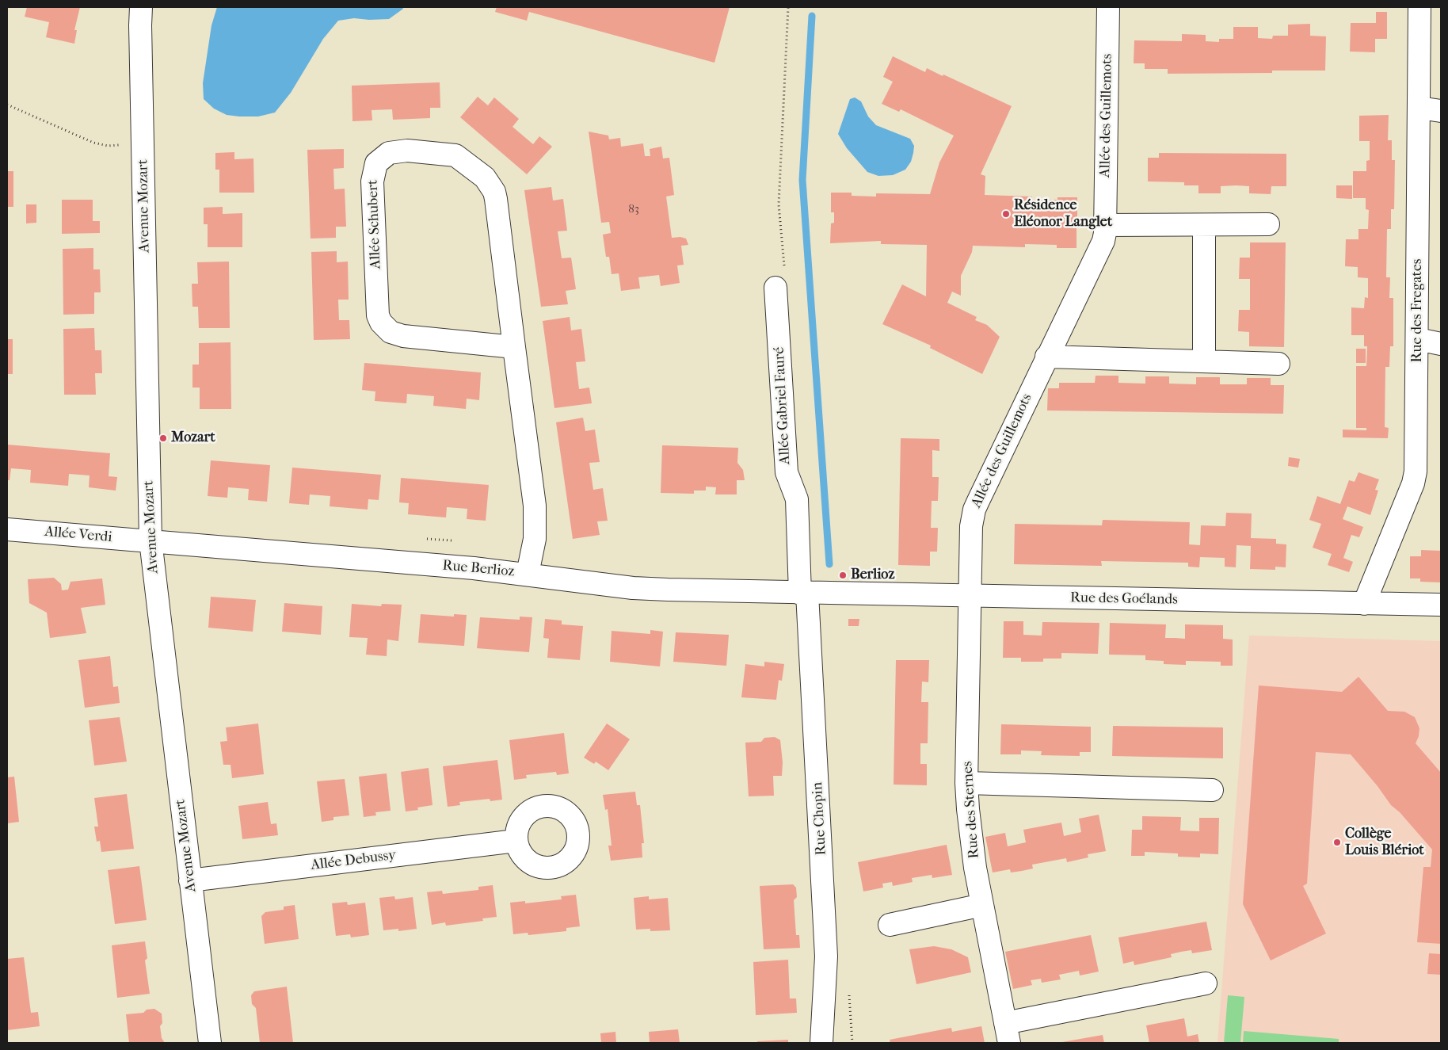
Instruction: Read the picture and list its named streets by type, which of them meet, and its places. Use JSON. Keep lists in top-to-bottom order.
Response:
{
  "streets": {
    "street": [
      "Allée des Guillemots",
      "Avenue Mozart",
      "Allée Schubert",
      "Rue des Fregates",
      "Allée Gabriel Fauré",
      "Allée Verdi",
      "Rue Berlioz",
      "Rue des Goélands",
      "Rue des Sternes",
      "Rue Chopin",
      "Allée Debussy"
    ]
  },
  "crossings": [
    ["Allée des Guillemots", "Rue des Goélands"],
    ["Allée des Guillemots", "Rue des Sternes"],
    ["Avenue Mozart", "Allée Verdi"],
    ["Avenue Mozart", "Rue Berlioz"],
    ["Avenue Mozart", "Allée Debussy"],
    ["Allée Schubert", "Rue Berlioz"],
    ["Rue des Fregates", "Rue des Goélands"],
    ["Allée Gabriel Fauré", "Rue Berlioz"],
    ["Allée Gabriel Fauré", "Rue des Goélands"],
    ["Allée Gabriel Fauré", "Rue Chopin"],
    ["Allée Verdi", "Rue Berlioz"],
    ["Rue Berlioz", "Rue des Goélands"],
    ["Rue Berlioz", "Rue Chopin"],
    ["Rue des Goélands", "Rue des Sternes"],
    ["Rue des Goélands", "Rue Chopin"]
  ],
  "places": [
    "Résidence Eléonor Langlet",
    "Mozart",
    "Berlioz",
    "Collège Louis Blériot"
  ],
  "house_numbers": ["83"]
}
